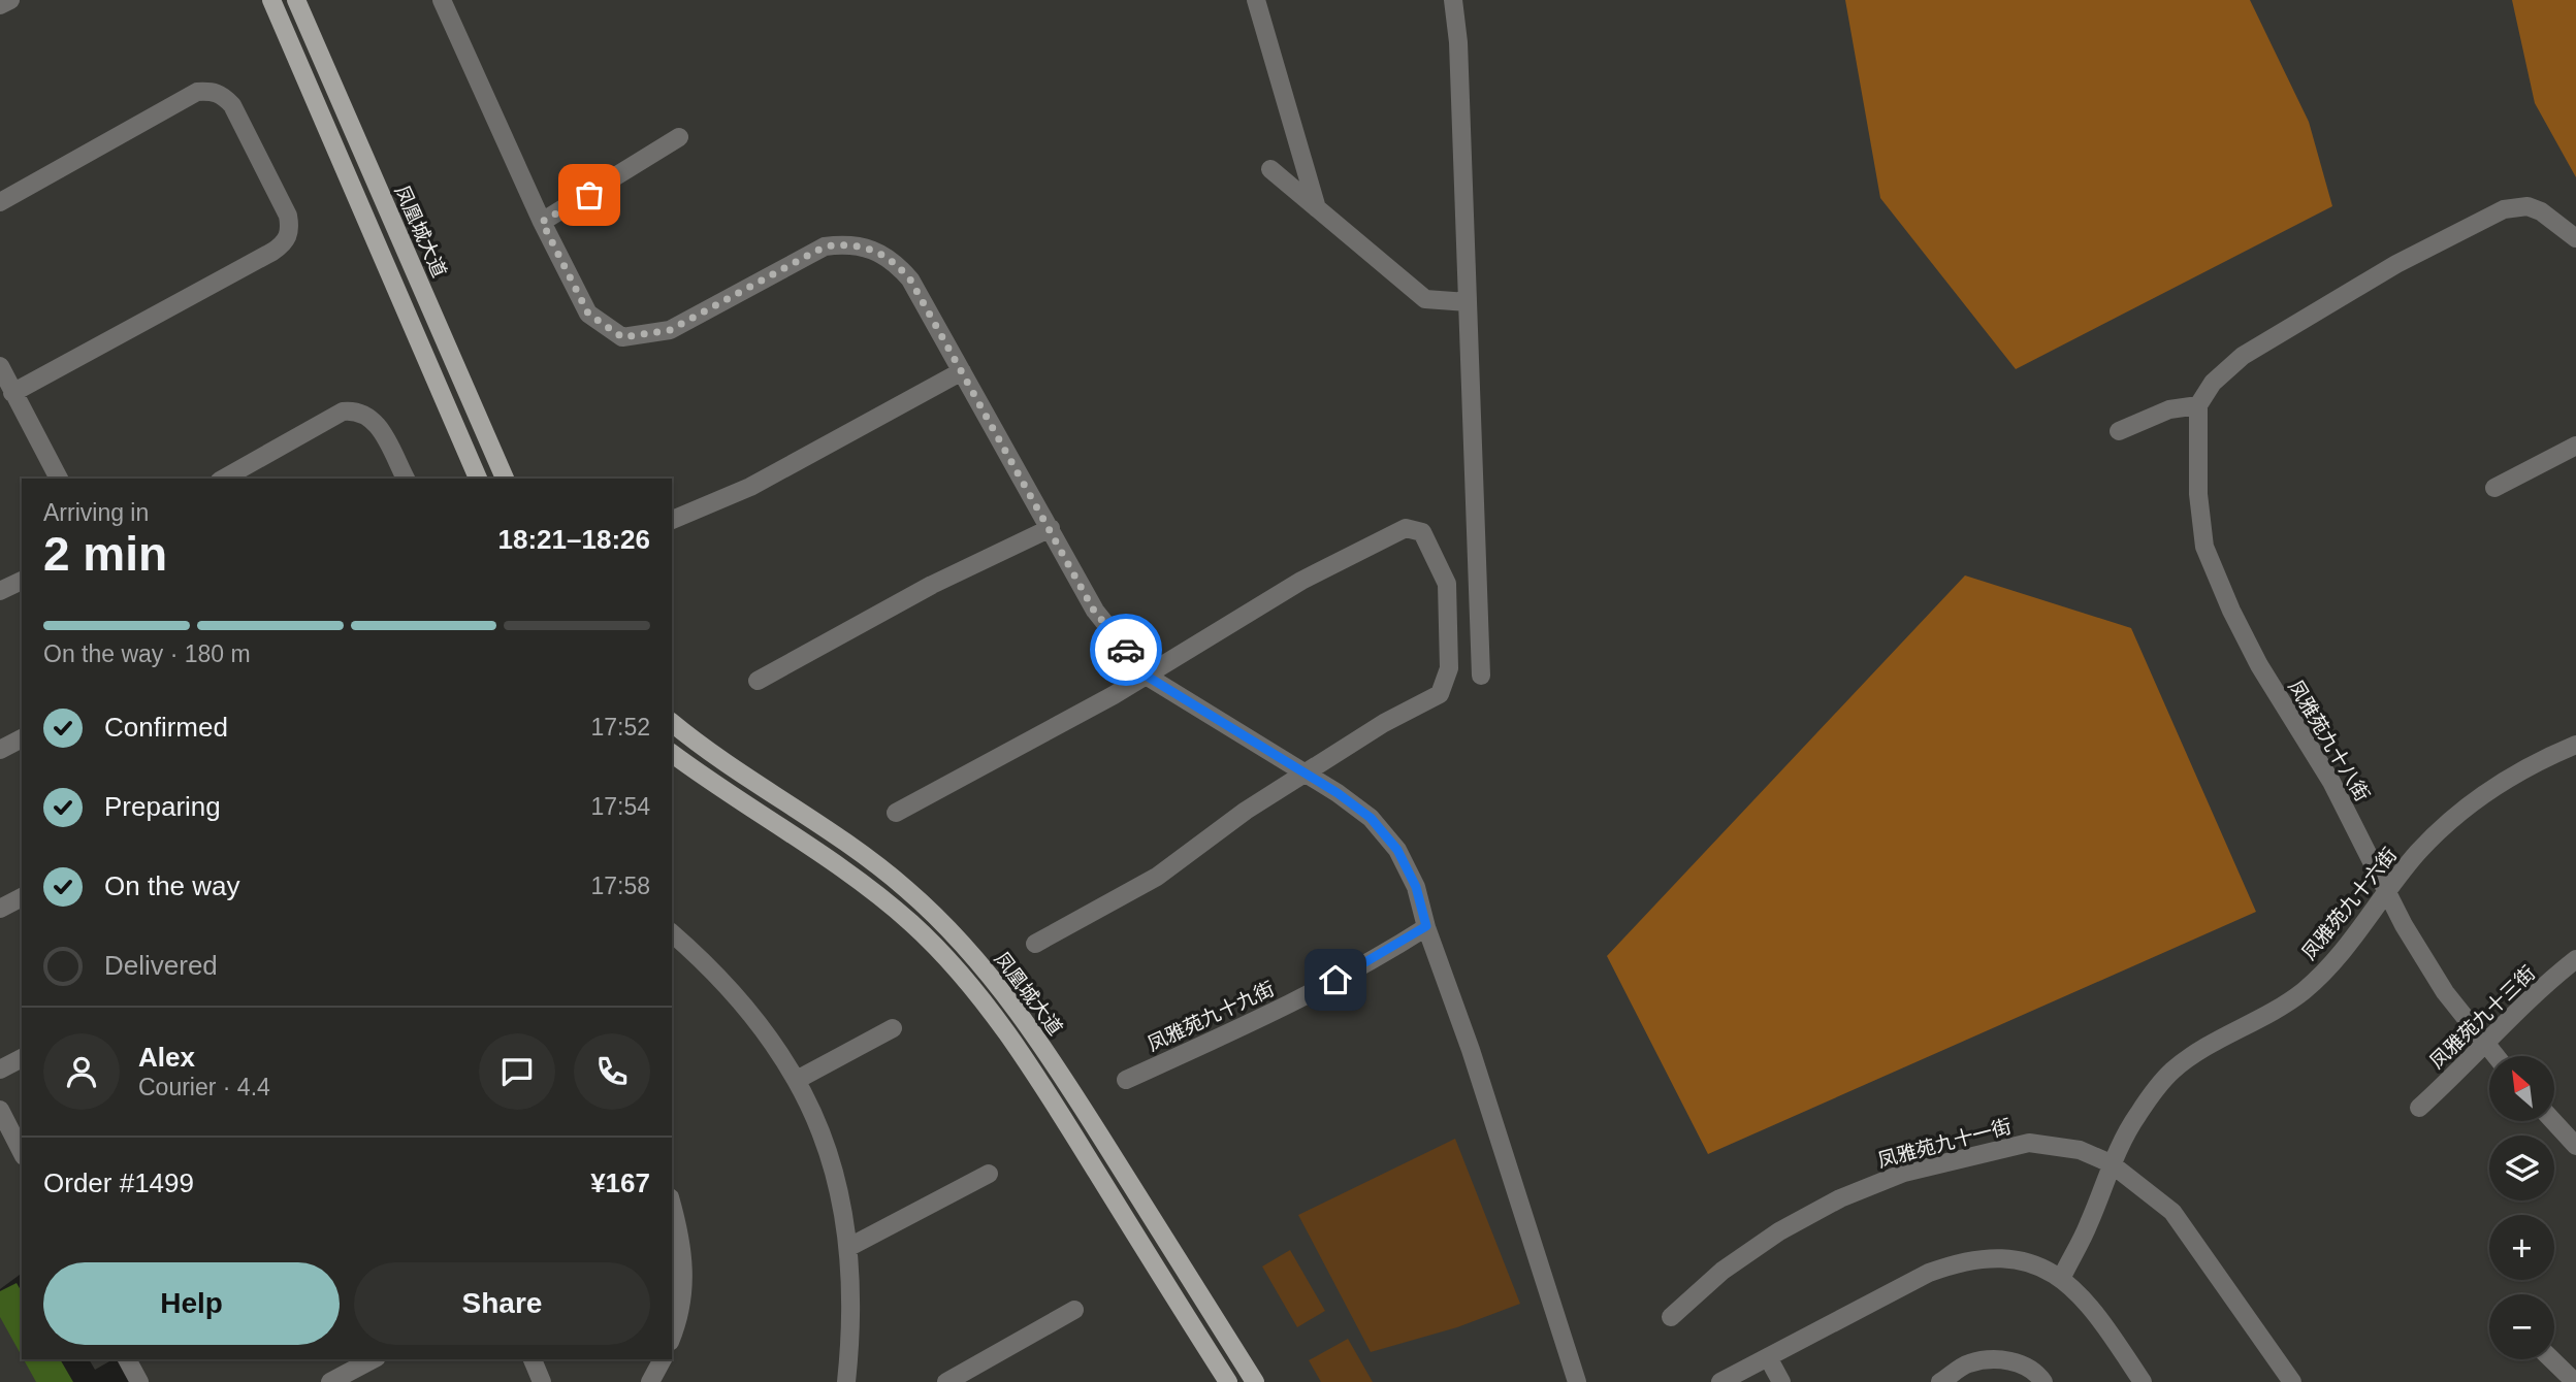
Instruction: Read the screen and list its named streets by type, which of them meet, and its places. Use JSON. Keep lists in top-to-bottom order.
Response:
{
  "streets": {
    "main road": ["凤凰城大道"],
    "street": [
      "凤雅苑九十八街",
      "凤雅苑九十六街",
      "凤雅苑九十九街",
      "凤雅苑九十三街",
      "凤雅苑九十一街"
    ]
  },
  "crossings": [
    ["凤雅苑九十八街", "凤雅苑九十六街"],
    ["凤雅苑九十八街", "凤雅苑九十三街"],
    ["凤雅苑九十六街", "凤雅苑九十一街"]
  ],
  "north": "top left",
  "page": {
    "heading": ["2 min", "Arriving in", "18:21–18:26"],
    "panel": [
      "Alex",
      "Courier · 4.4",
      "Order #1499",
      "¥167"
    ],
    "bar": "On the way · 180 m",
    "list": [
      ["Confirmed", "17:52"],
      ["Preparing", "17:54"],
      ["On the way", "17:58"],
      "Delivered"
    ],
    "map_buttons": ["+", "−"],
    "buttons": ["Help", "Share"]
  }
}
